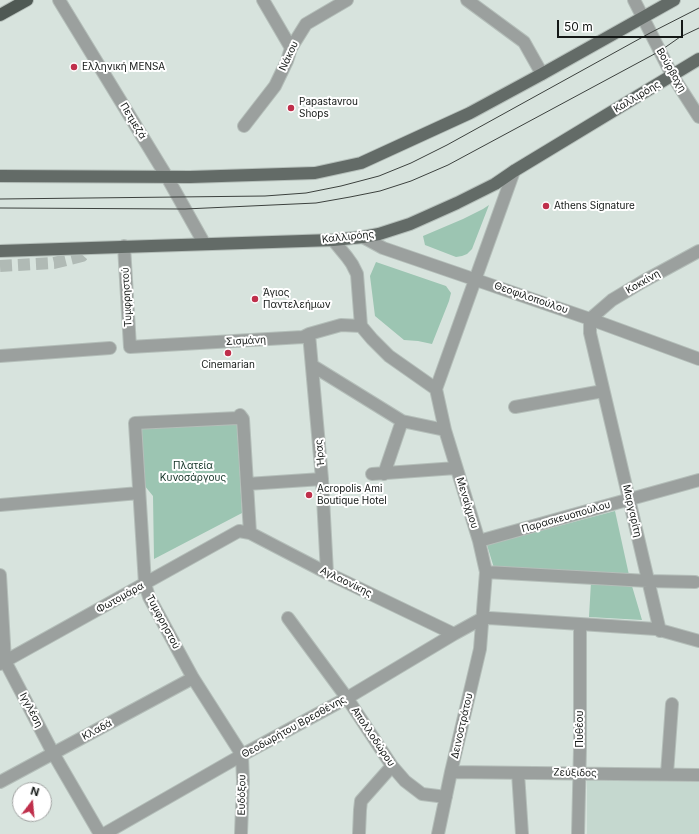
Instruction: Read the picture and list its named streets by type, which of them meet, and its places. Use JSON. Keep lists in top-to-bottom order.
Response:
{
  "streets": {
    "main road": ["Καλλιρόης"],
    "street": [
      "Νάκου",
      "Βούρβαχη",
      "Πετμεζά",
      "Κοκκίνη",
      "Τυμφρηστού",
      "Θεοφιλοπούλου",
      "Σισμάνη",
      "Ήρας",
      "Μεναίχμου",
      "Μαργαρίτη",
      "Παρασκευοπούλου",
      "Αγλαονίκης",
      "Φωτομάρα",
      "Ιγγλέση",
      "Δεινοστράτου",
      "Θεοδωρήτου Βρεσθένης",
      "Πυθέου",
      "Κλαδά",
      "Απολλοδώρου",
      "Ζεύξιδος",
      "Ευδόξου"
    ]
  },
  "crossings": [
    ["Βούρβαχη", "Καλλιρόης"],
    ["Καλλιρόης", "Πετμεζά"],
    ["Καλλιρόης", "Τυμφρηστού"],
    ["Καλλιρόης", "Θεοφιλοπούλου"],
    ["Κοκκίνη", "Θεοφιλοπούλου"],
    ["Κοκκίνη", "Μαργαρίτη"],
    ["Τυμφρηστού", "Σισμάνη"],
    ["Τυμφρηστού", "Φωτομάρα"],
    ["Τυμφρηστού", "Θεοδωρήτου Βρεσθένης"],
    ["Τυμφρηστού", "Κλαδά"],
    ["Τυμφρηστού", "Ευδόξου"],
    ["Θεοφιλοπούλου", "Μαργαρίτη"],
    ["Σισμάνη", "Ήρας"],
    ["Ήρας", "Αγλαονίκης"],
    ["Μεναίχμου", "Παρασκευοπούλου"],
    ["Μεναίχμου", "Δεινοστράτου"],
    ["Μεναίχμου", "Θεοδωρήτου Βρεσθένης"],
    ["Μαργαρίτη", "Παρασκευοπούλου"],
    ["Αγλαονίκης", "Φωτομάρα"],
    ["Αγλαονίκης", "Θεοδωρήτου Βρεσθένης"],
    ["Φωτομάρα", "Ιγγλέση"],
    ["Ιγγλέση", "Κλαδά"],
    ["Δεινοστράτου", "Θεοδωρήτου Βρεσθένης"],
    ["Δεινοστράτου", "Απολλοδώρου"],
    ["Δεινοστράτου", "Ζεύξιδος"],
    ["Θεοδωρήτου Βρεσθένης", "Απολλοδώρου"],
    ["Θεοδωρήτου Βρεσθένης", "Ευδόξου"],
    ["Πυθέου", "Ζεύξιδος"]
  ],
  "parks": ["Πλατεία Κυνοσάργους"],
  "places": [
    "Ελληνική MENSA",
    "Papastavrou Shops",
    "Athens Signature",
    "Άγιος Παντελεήμων",
    "Cinemarian",
    "Acropolis Ami Boutique Hotel"
  ],
  "scale_bar": "50 m",
  "north": "top"
}
